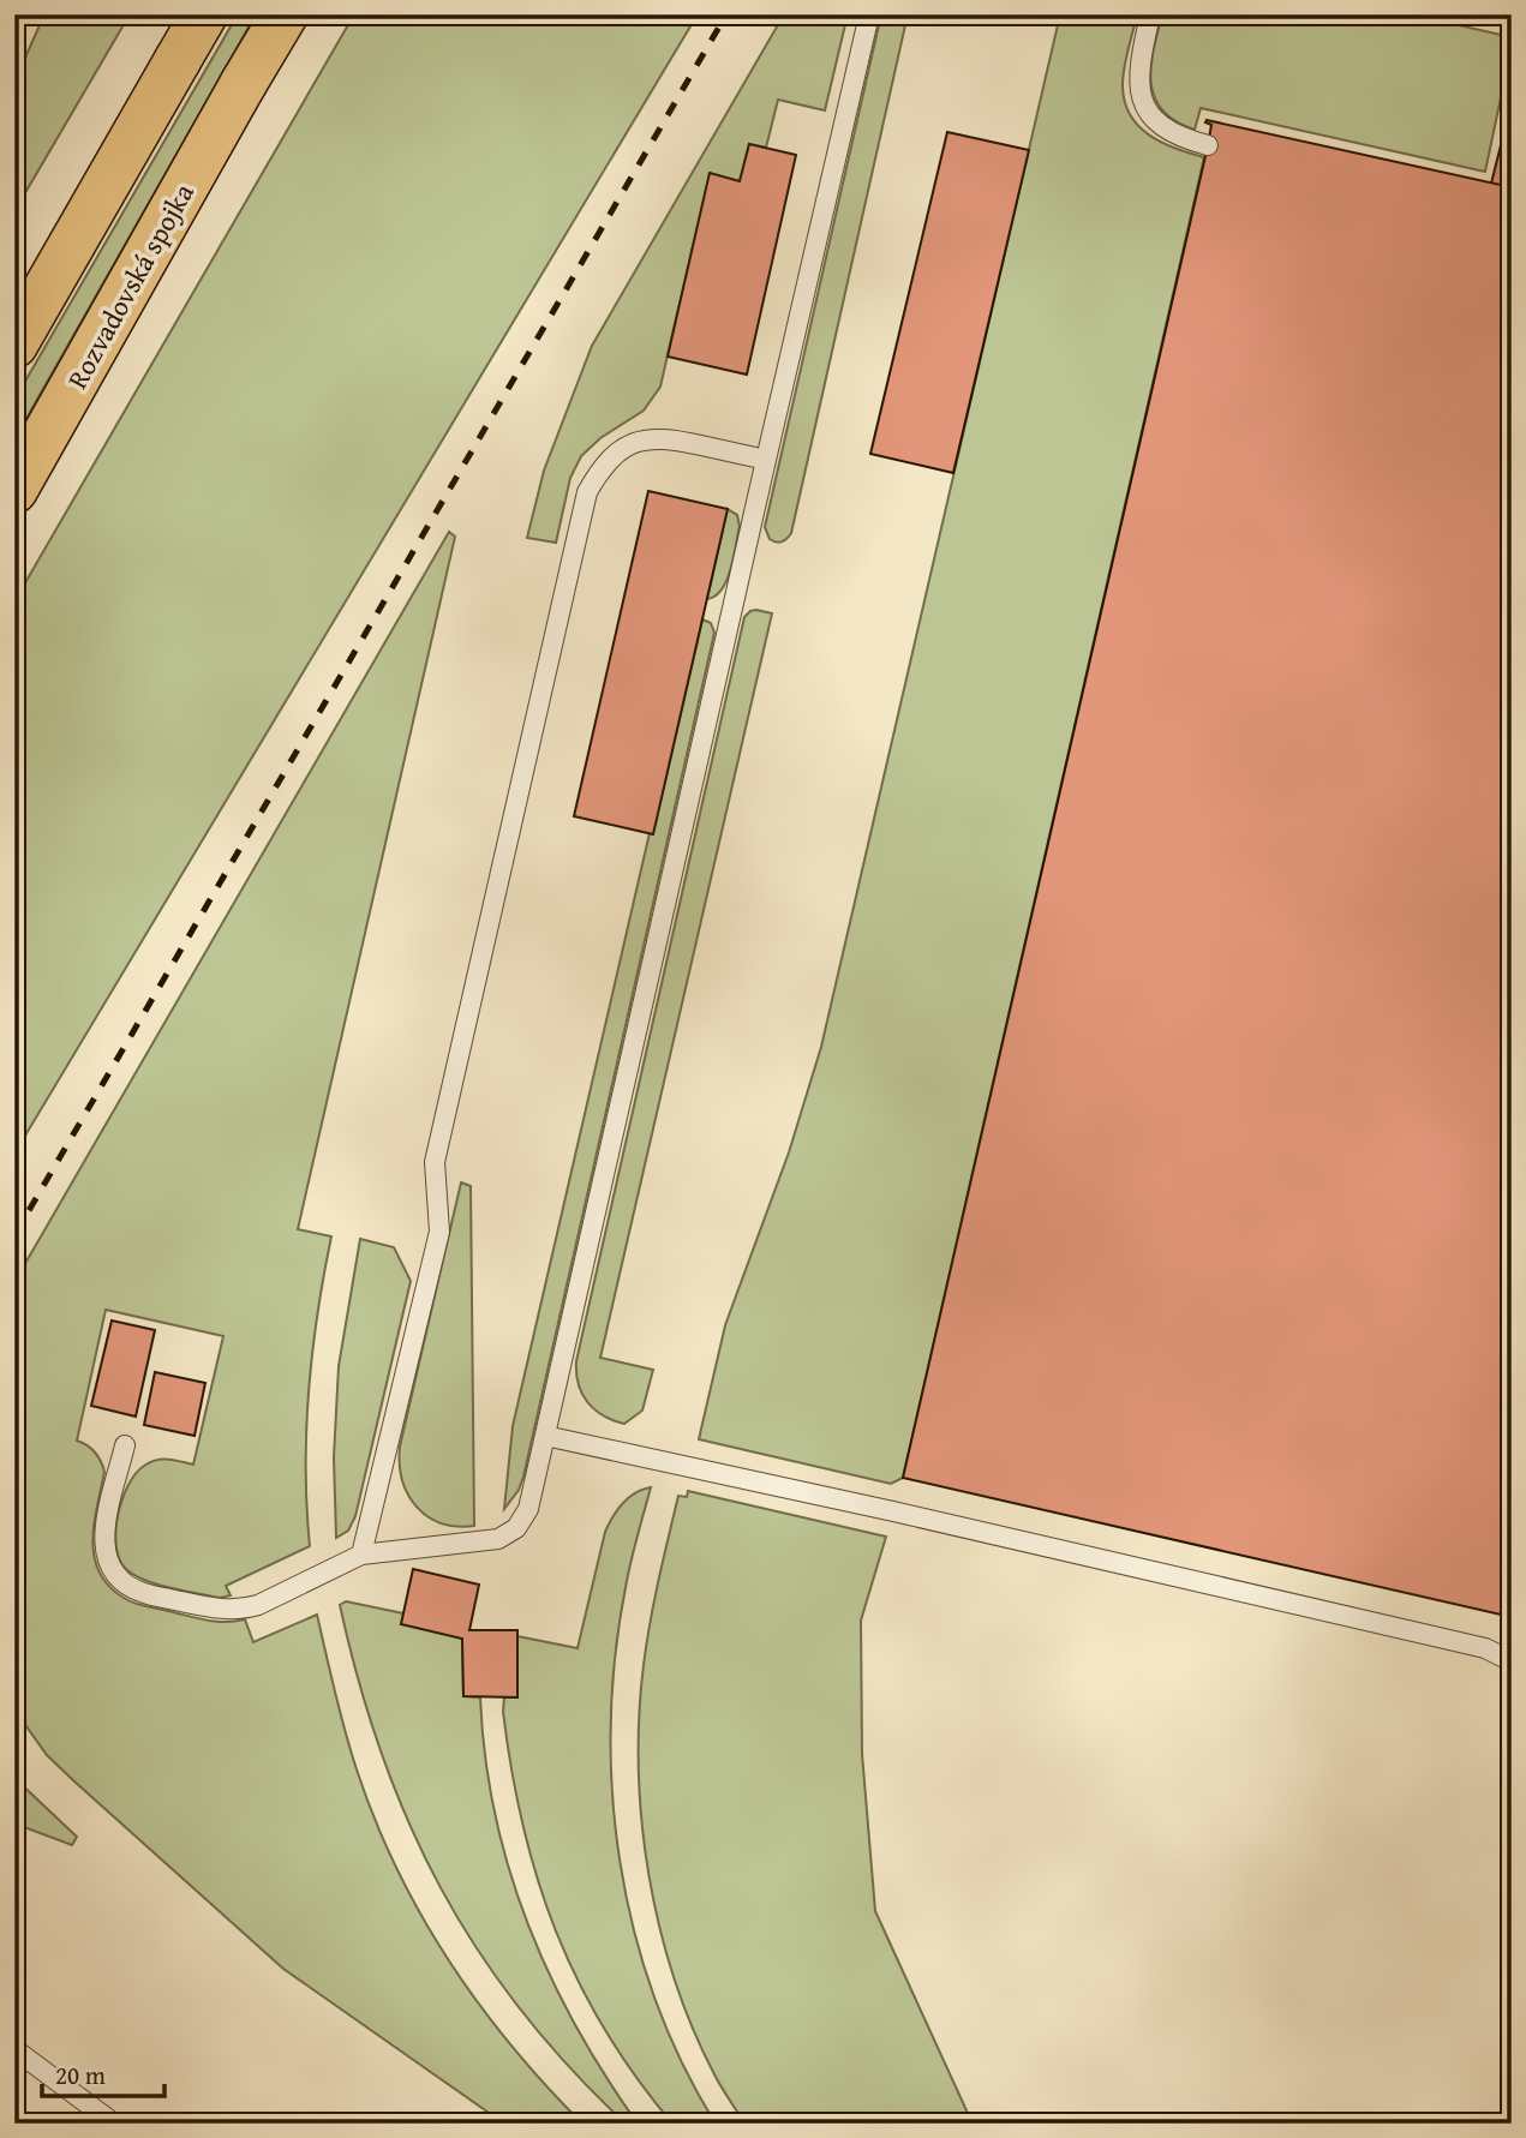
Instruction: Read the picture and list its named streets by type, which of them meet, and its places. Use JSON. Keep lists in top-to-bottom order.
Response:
{
  "streets": {
    "highway": ["Rozvadovská spojka"]
  },
  "scale_bar": "20 m"
}
